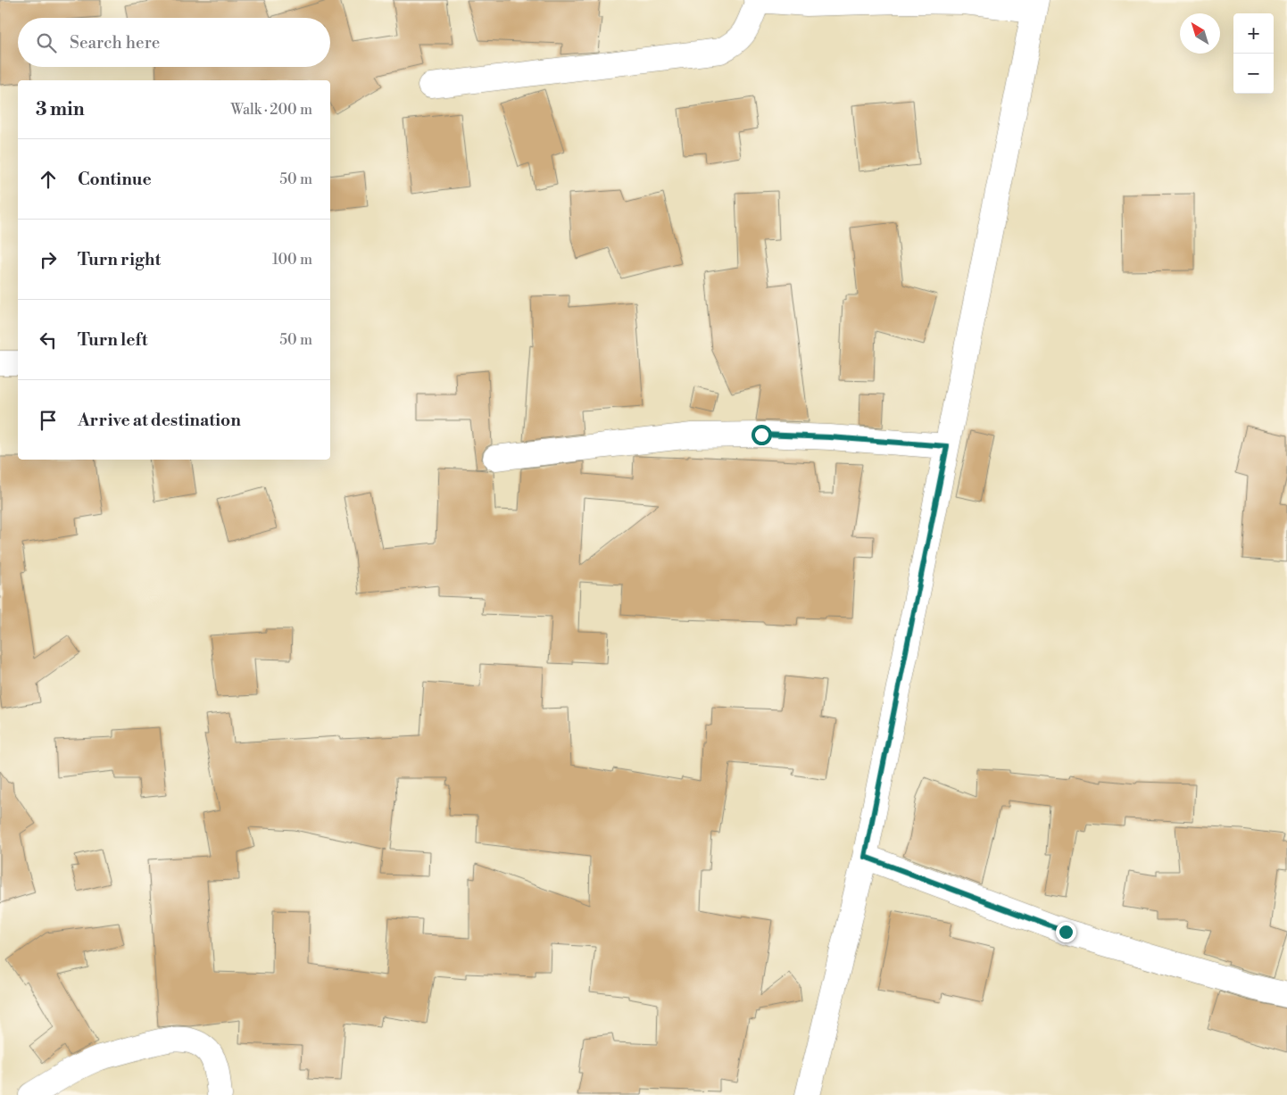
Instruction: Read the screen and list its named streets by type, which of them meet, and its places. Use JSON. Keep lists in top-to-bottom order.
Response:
{
  "north": "top left",
  "page": {
    "map_buttons": ["+", "−"],
    "search": "Search here",
    "heading": ["3 min", "Walk · 200 m"],
    "list": [
      ["Continue", "50 m"],
      ["Turn right", "100 m"],
      ["Turn left", "50 m"],
      "Arrive at destination"
    ]
  }
}
